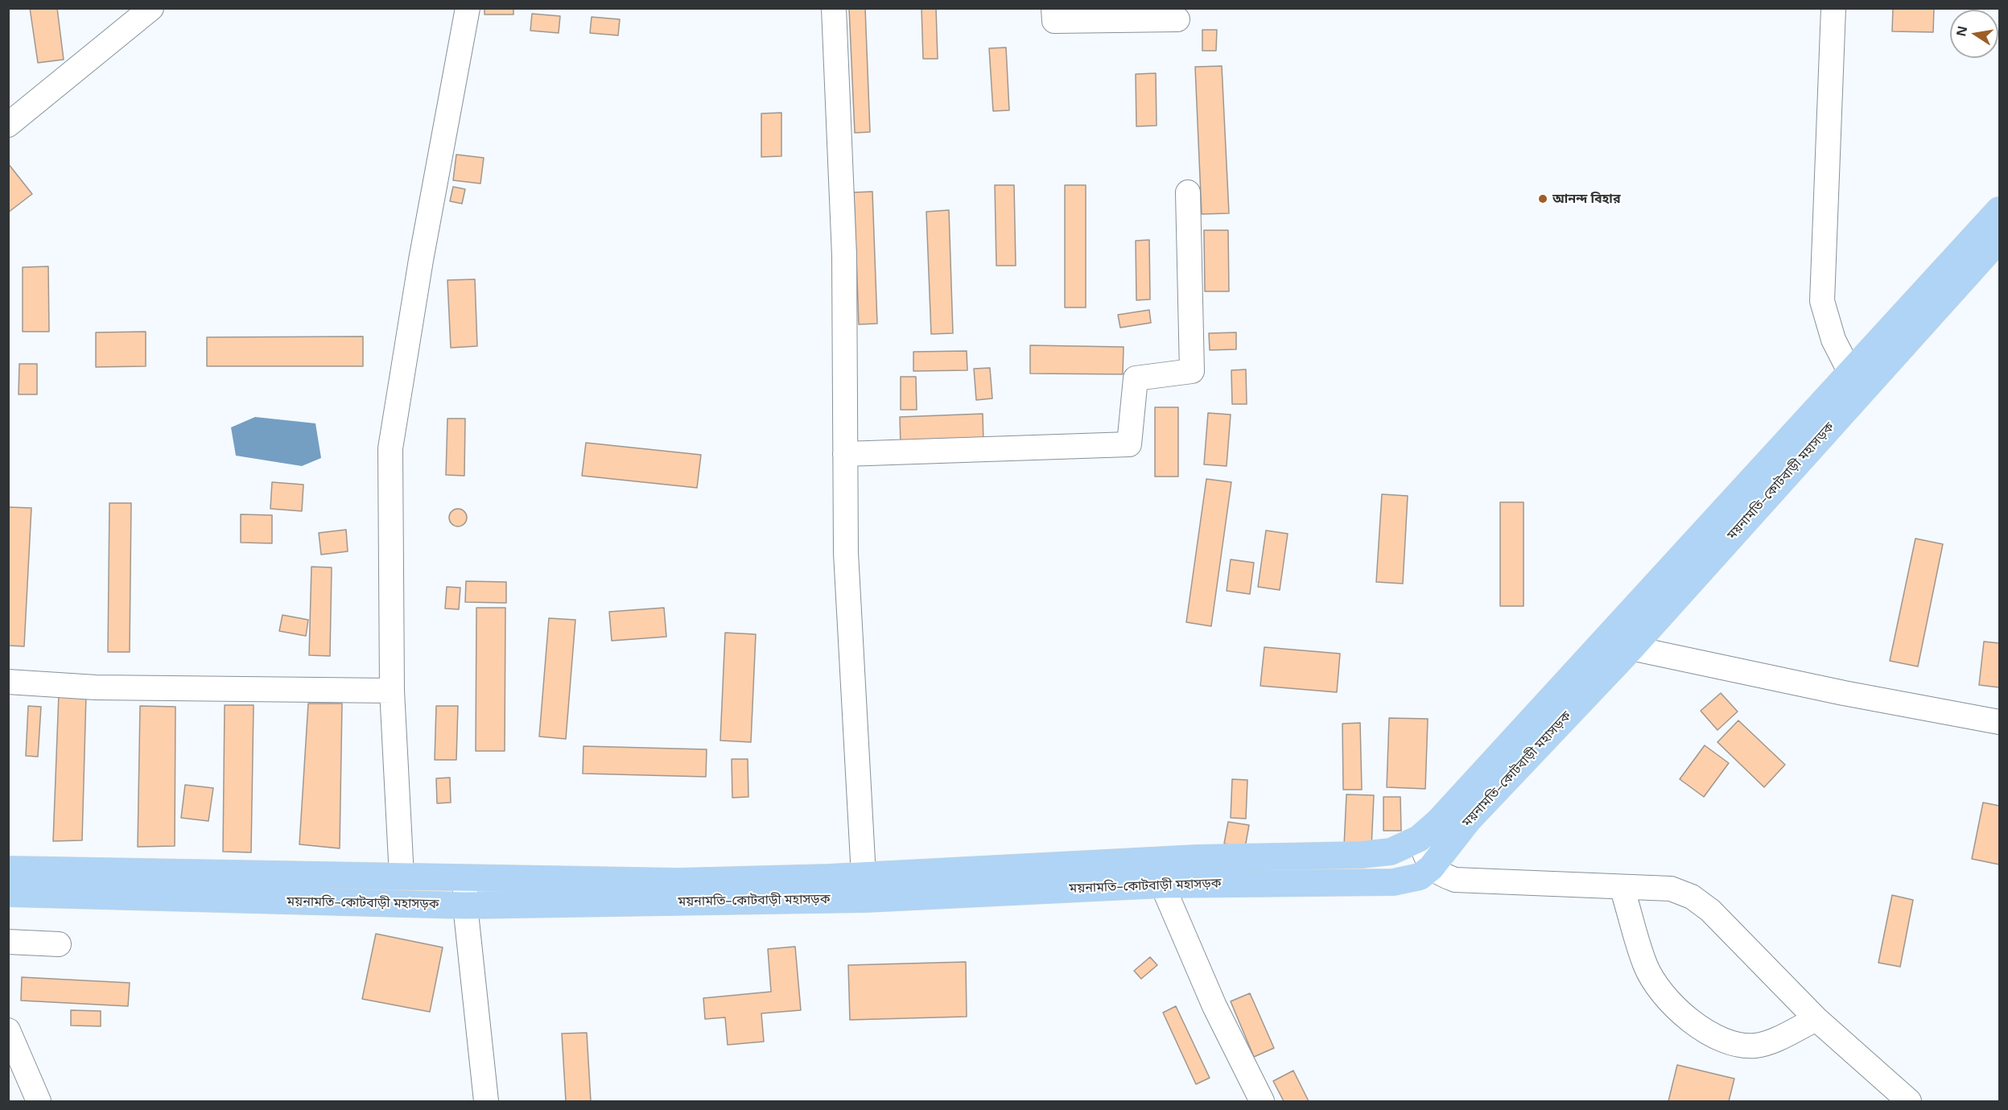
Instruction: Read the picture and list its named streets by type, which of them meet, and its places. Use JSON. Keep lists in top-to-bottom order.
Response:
{
  "streets": {
    "main road": ["ময়নামতি–কোটবাড়ী মহাসড়ক"]
  },
  "places": ["আনন্দ বিহার"],
  "north": "left"
}
